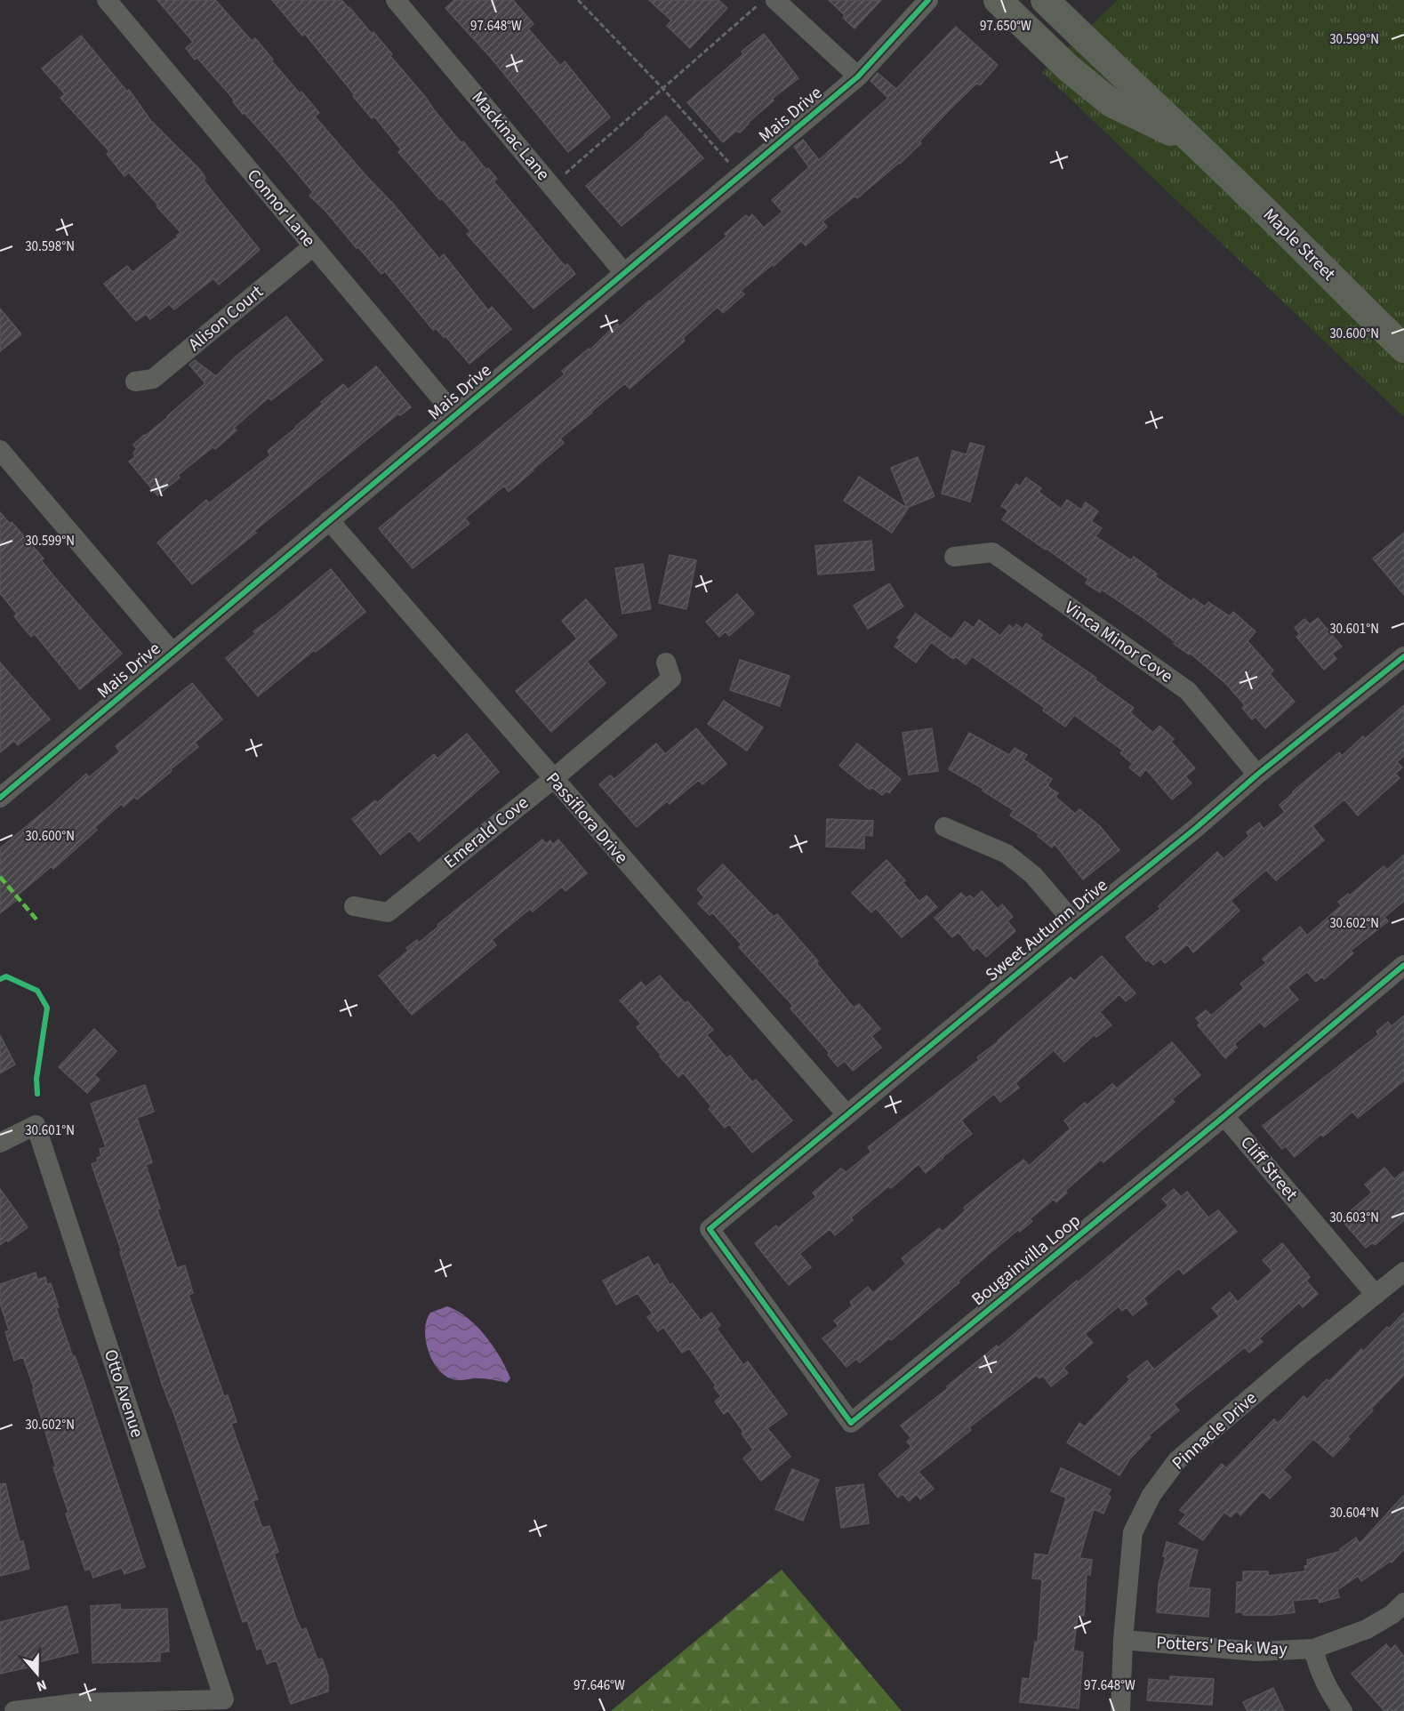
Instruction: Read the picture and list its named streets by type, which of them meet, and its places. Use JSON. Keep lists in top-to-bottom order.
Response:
{
  "streets": {
    "street": [
      "Mais Drive",
      "Mackinac Lane",
      "Connor Lane",
      "Maple Street",
      "Alison Court",
      "Vinca Minor Cove",
      "Passiflora Drive",
      "Emerald Cove",
      "Sweet Autumn Drive",
      "Cliff Street",
      "Bougainvilla Loop",
      "Otto Avenue",
      "Pinnacle Drive",
      "Potters' Peak Way"
    ]
  },
  "crossings": [
    ["Mais Drive", "Mackinac Lane"],
    ["Mais Drive", "Connor Lane"],
    ["Mais Drive", "Passiflora Drive"],
    ["Connor Lane", "Alison Court"],
    ["Vinca Minor Cove", "Sweet Autumn Drive"],
    ["Passiflora Drive", "Emerald Cove"],
    ["Passiflora Drive", "Sweet Autumn Drive"],
    ["Sweet Autumn Drive", "Bougainvilla Loop"],
    ["Cliff Street", "Bougainvilla Loop"],
    ["Cliff Street", "Pinnacle Drive"],
    ["Pinnacle Drive", "Potters' Peak Way"]
  ],
  "north": "bottom",
  "coordinates": [
    "97.648°W",
    "97.650°W",
    "30.599°N",
    "30.598°N",
    "30.600°N",
    "30.601°N",
    "30.602°N",
    "30.603°N",
    "30.604°N",
    "97.646°W"
  ]
}
